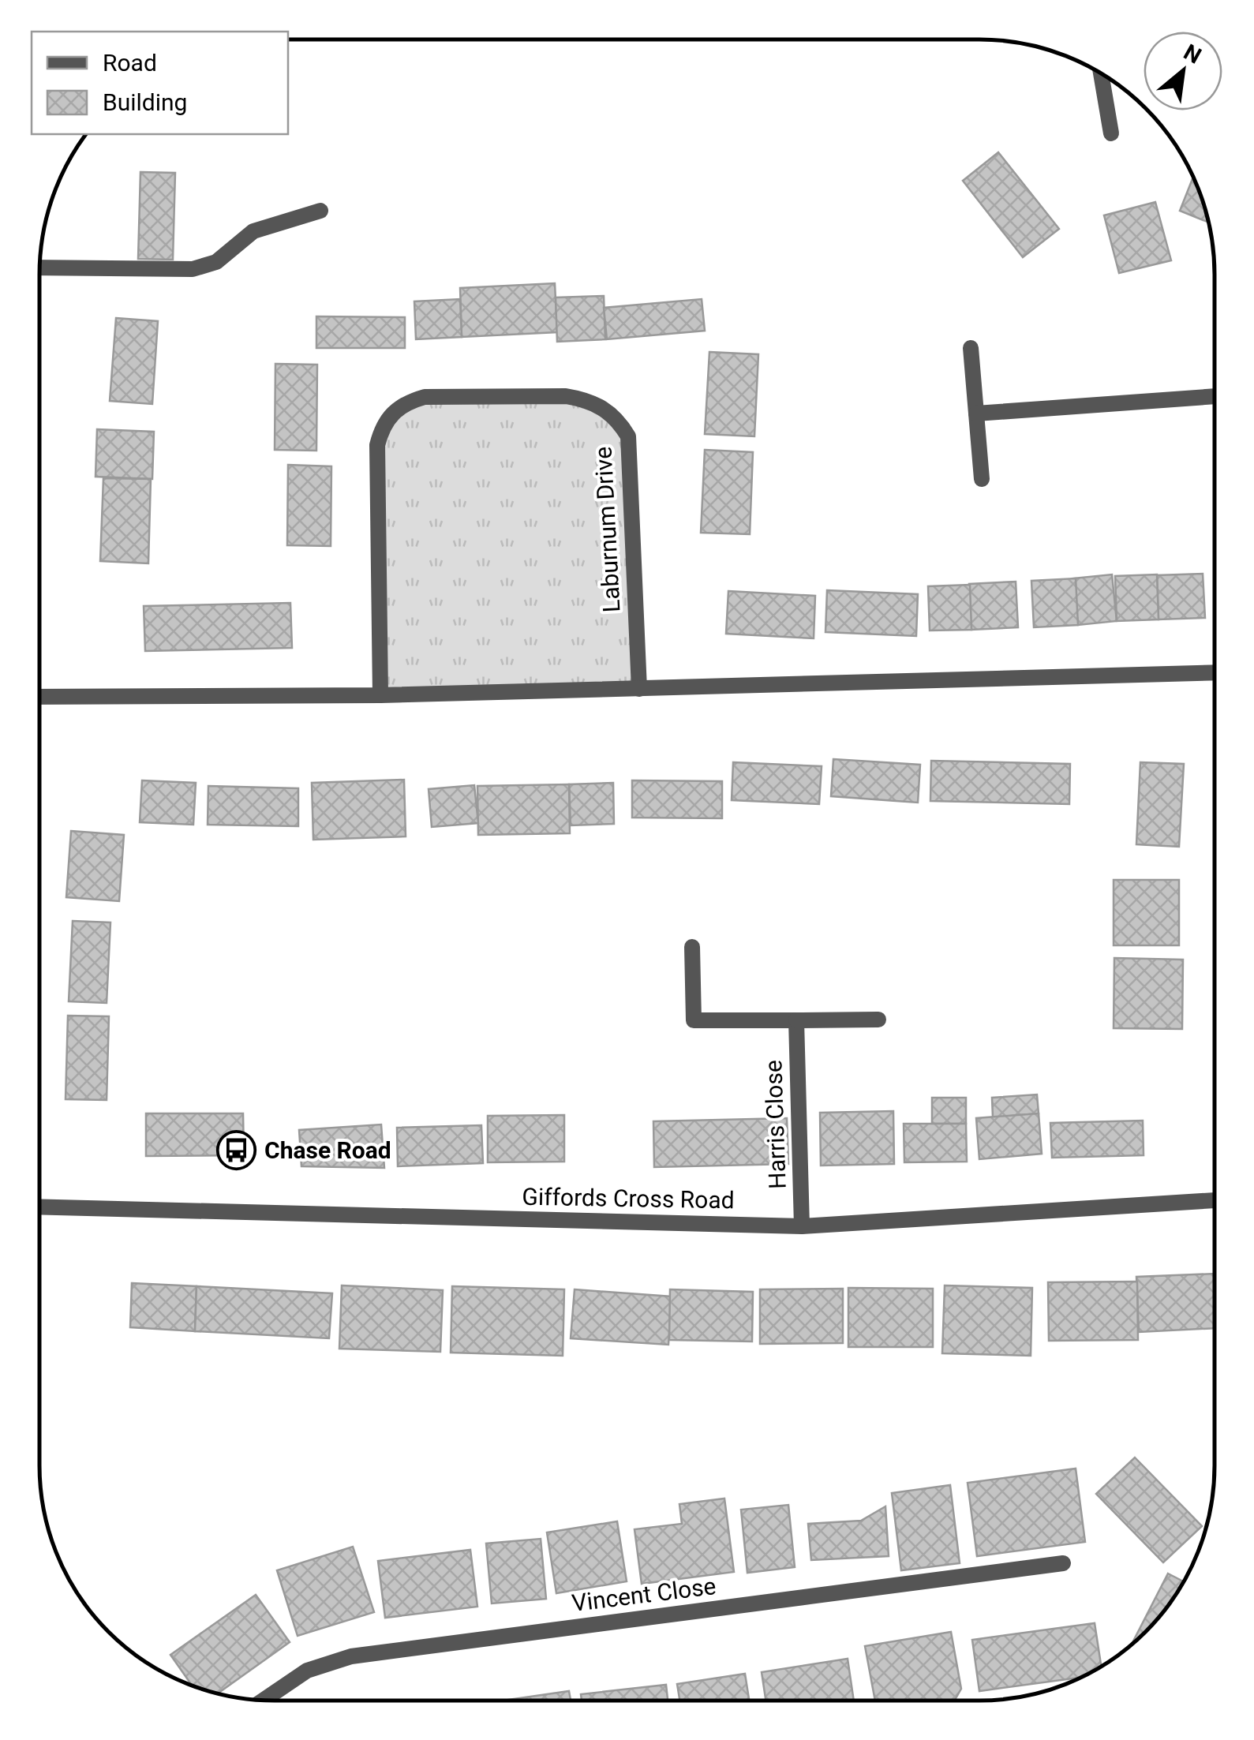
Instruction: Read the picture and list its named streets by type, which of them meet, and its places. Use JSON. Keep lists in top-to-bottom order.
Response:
{
  "streets": {
    "street": [
      "Laburnum Drive",
      "Harris Close",
      "Giffords Cross Road",
      "Vincent Close"
    ]
  },
  "crossings": [
    ["Harris Close", "Giffords Cross Road"]
  ],
  "places": {
    "bus stop": ["Chase Road"]
  },
  "legend": ["Road", "Building"],
  "north": "top right"
}
